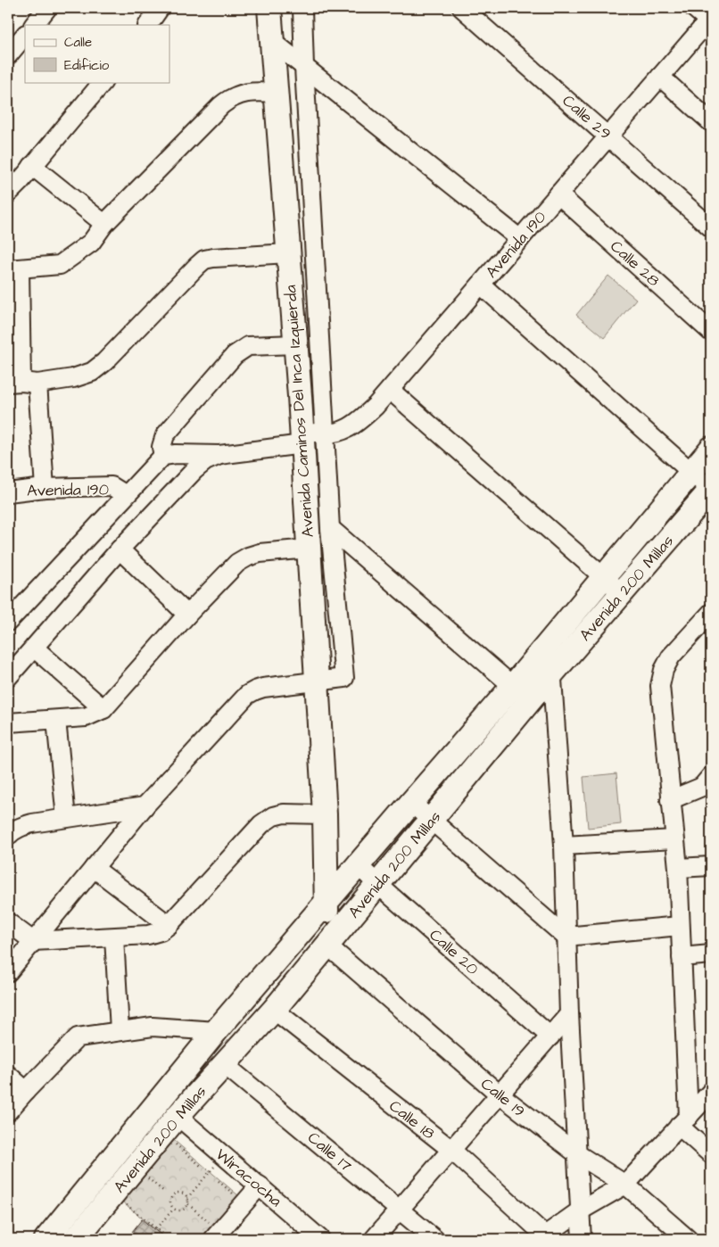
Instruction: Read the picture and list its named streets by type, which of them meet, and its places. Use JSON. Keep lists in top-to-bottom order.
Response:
{
  "streets": {
    "main road": ["Avenida Caminos Del Inca Izquierda", "Avenida 200 Millas"],
    "street": [
      "Calle 29",
      "Avenida 190",
      "Calle 28",
      "Calle 20",
      "Calle 19",
      "Calle 18",
      "Calle 17",
      "Wiracocha"
    ]
  },
  "crossings": [
    ["Calle 29", "Avenida 190"],
    ["Avenida 190", "Calle 28"],
    ["Avenida 190", "Avenida Caminos Del Inca Izquierda"],
    ["Avenida Caminos Del Inca Izquierda", "Avenida 200 Millas"],
    ["Avenida Caminos Del Inca Izquierda", "Calle 19"],
    ["Avenida 200 Millas", "Calle 20"],
    ["Avenida 200 Millas", "Calle 19"],
    ["Avenida 200 Millas", "Calle 18"],
    ["Avenida 200 Millas", "Calle 17"],
    ["Avenida 200 Millas", "Wiracocha"]
  ],
  "legend": ["Calle", "Edificio"]
}
